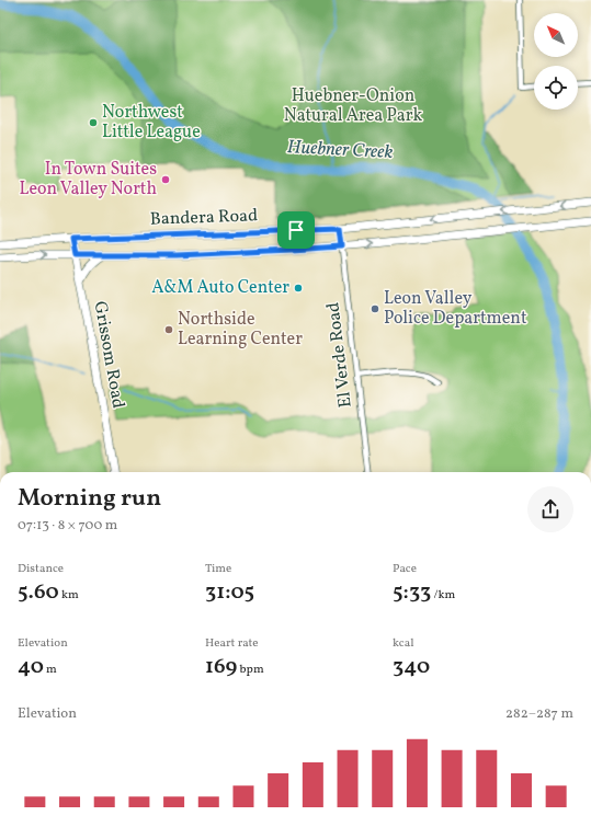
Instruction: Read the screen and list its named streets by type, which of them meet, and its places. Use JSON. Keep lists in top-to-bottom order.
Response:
{
  "streets": {
    "main road": ["Bandera Road", "Grissom Road"],
    "street": ["El Verde Road"]
  },
  "crossings": [
    ["Bandera Road", "Grissom Road"],
    ["Bandera Road", "El Verde Road"]
  ],
  "water": ["Huebner Creek"],
  "parks": ["Huebner-Onion Natural Area Park"],
  "places": [
    "Northwest Little League",
    "In Town Suites Leon Valley North",
    "A&M Auto Center",
    "Leon Valley Police Department",
    "Northside Learning Center"
  ],
  "north": "top left",
  "page": {
    "heading": ["Morning run", "07:13 · 8 × 700 m"],
    "stats": [
      ["Distance", "5.60 km"],
      ["Time", "31:05"],
      ["Pace", "5:33 /km"],
      ["Elevation", "40 m"],
      ["Heart rate", "169 bpm"],
      ["kcal", "340"]
    ],
    "chart": ["Elevation", "282–287 m"]
  }
}
